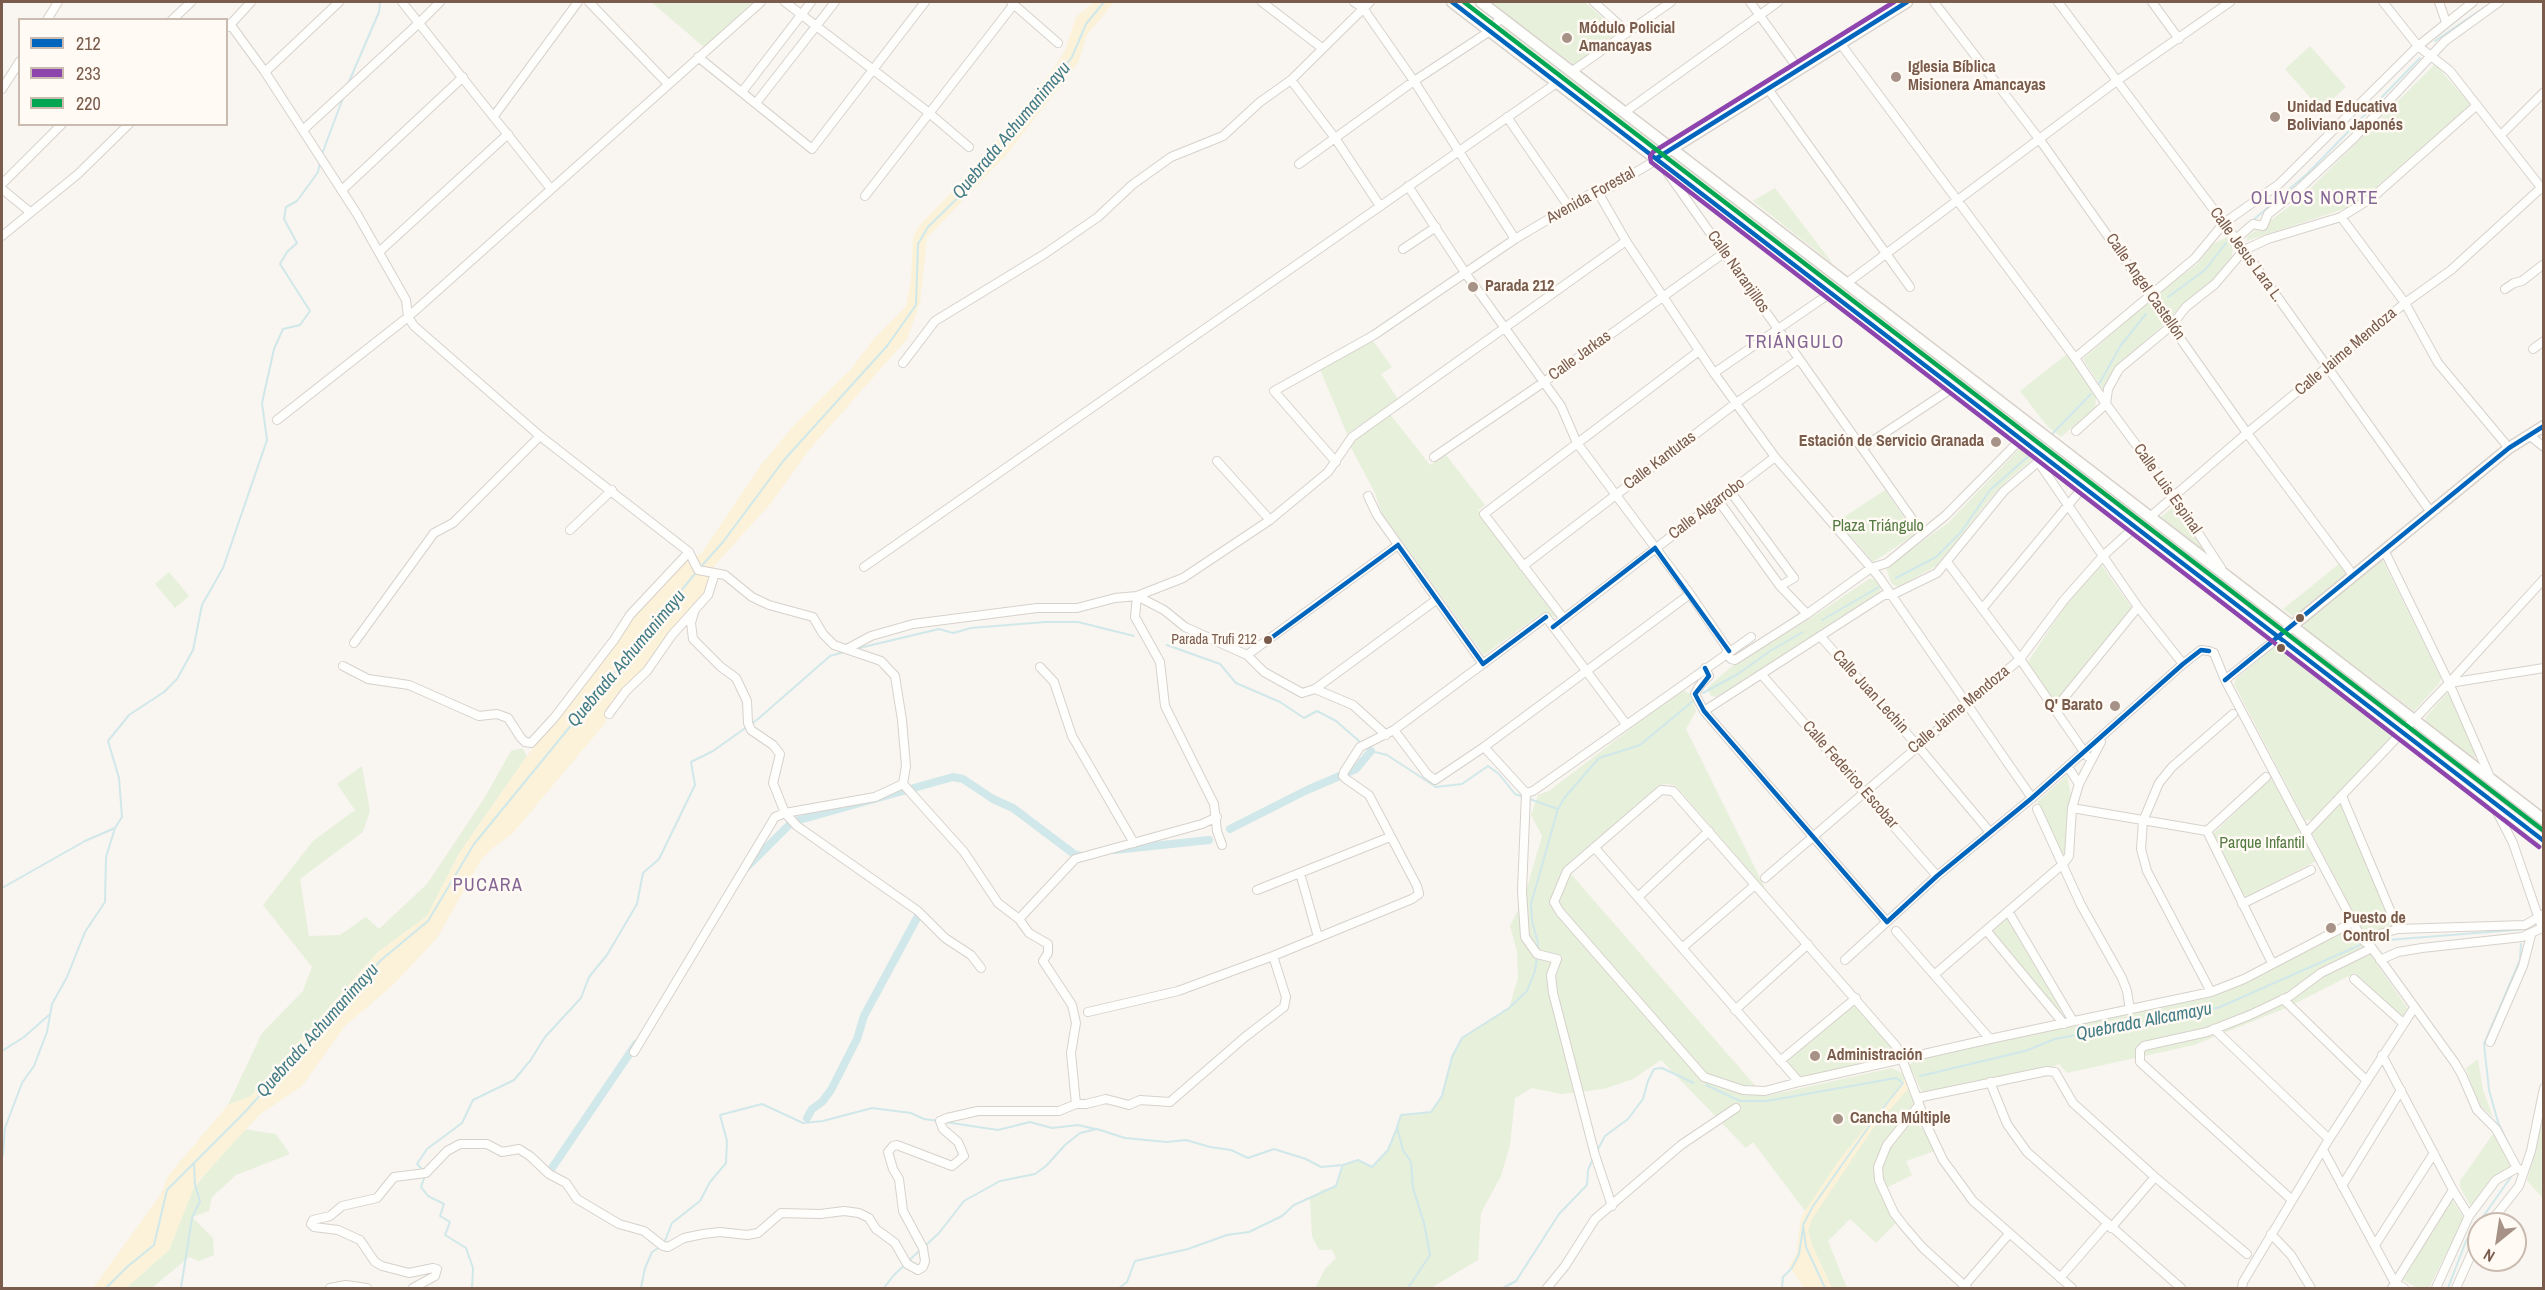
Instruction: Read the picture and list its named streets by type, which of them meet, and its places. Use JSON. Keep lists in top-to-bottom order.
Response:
{
  "streets": {
    "main road": ["Avenida Forestal"],
    "street": [
      "Calle Jesus Lara L.",
      "Calle Naranjillos",
      "Calle Angel Castellón",
      "Calle Jaime Mendoza",
      "Calle Jarkas",
      "Calle Kantutas",
      "Calle Luis Espinal",
      "Calle Algarrobo",
      "Calle Juan Lechin",
      "Calle Federico Escobar"
    ]
  },
  "crossings": [
    ["Avenida Forestal", "Calle Naranjillos"],
    ["Avenida Forestal", "Calle Luis Espinal"],
    ["Calle Jesus Lara L.", "Calle Jaime Mendoza"],
    ["Calle Naranjillos", "Calle Jarkas"],
    ["Calle Naranjillos", "Calle Kantutas"],
    ["Calle Angel Castellón", "Calle Jaime Mendoza"],
    ["Calle Jaime Mendoza", "Calle Luis Espinal"],
    ["Calle Jaime Mendoza", "Calle Juan Lechin"],
    ["Calle Jaime Mendoza", "Calle Federico Escobar"]
  ],
  "districts": ["OLIVOS NORTE", "TRIÁNGULO", "PUCARA"],
  "water": ["Quebrada Achumanimayu", "Quebrada Allcamayu"],
  "parks": ["Plaza Triángulo", "Parque Infantil"],
  "places": [
    "Módulo Policial Amancayas",
    "Iglesia Bíblica Misionera Amancayas",
    "Unidad Educativa Boliviano Japonés",
    "Parada 212",
    "Estación de Servicio Granada",
    "Parada Trufi 212",
    "Q' Barato",
    "Puesto de Control",
    "Administración",
    "Cancha Múltiple"
  ],
  "lines": ["transit line 212", "transit line 233", "transit line 220"],
  "legend": ["212", "233", "220"],
  "north": "bottom left"
}
